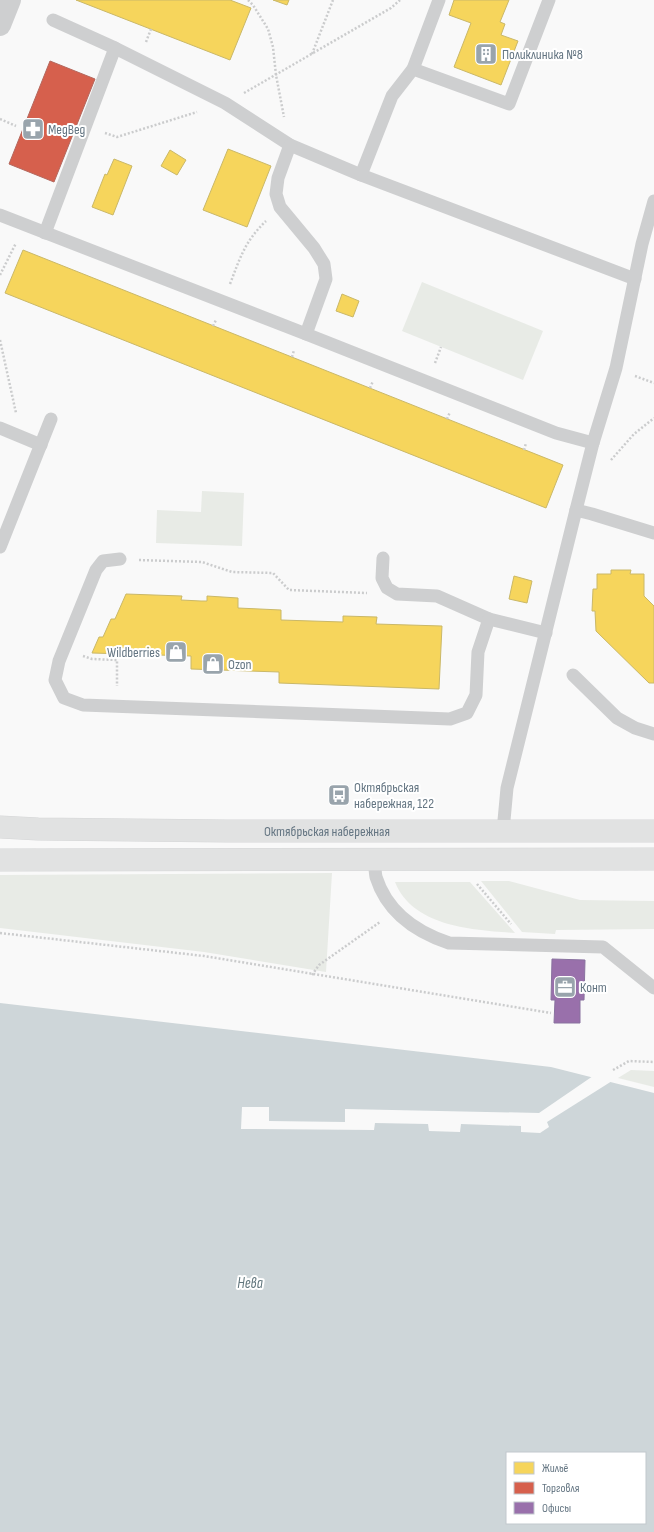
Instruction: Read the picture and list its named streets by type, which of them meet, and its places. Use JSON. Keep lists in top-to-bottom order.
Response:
{
  "streets": {
    "main road": ["Октябрьская набережная"]
  },
  "water": ["Нева"],
  "places": {
    "building": ["Поликлиника №8"],
    "pharmacy": ["МедВед"],
    "shop": ["Wildberries", "Ozon"],
    "bus stop": ["Октябрьская набережная, 122"],
    "office": ["Конт"]
  },
  "legend": ["Жильё", "Торговля", "Офисы"]
}
